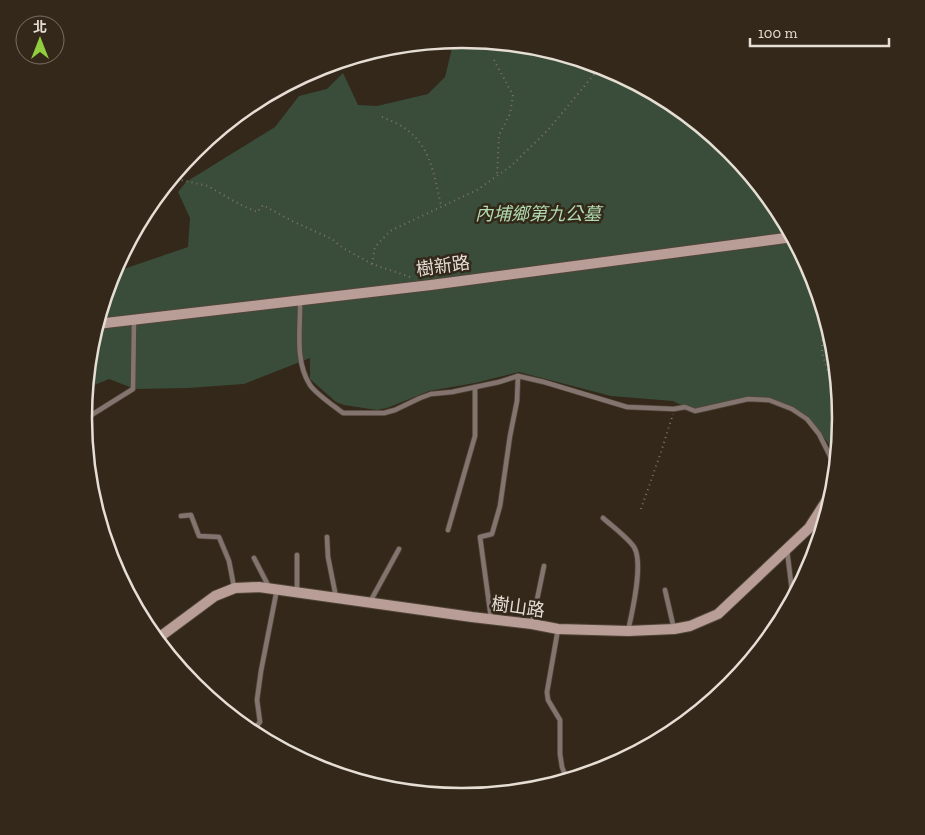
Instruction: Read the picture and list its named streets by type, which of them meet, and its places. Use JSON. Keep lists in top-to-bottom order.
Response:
{
  "streets": {
    "street": ["樹新路", "樹山路"]
  },
  "parks": ["內埔鄉第九公墓"],
  "scale_bar": "100 m",
  "north": "top"
}
